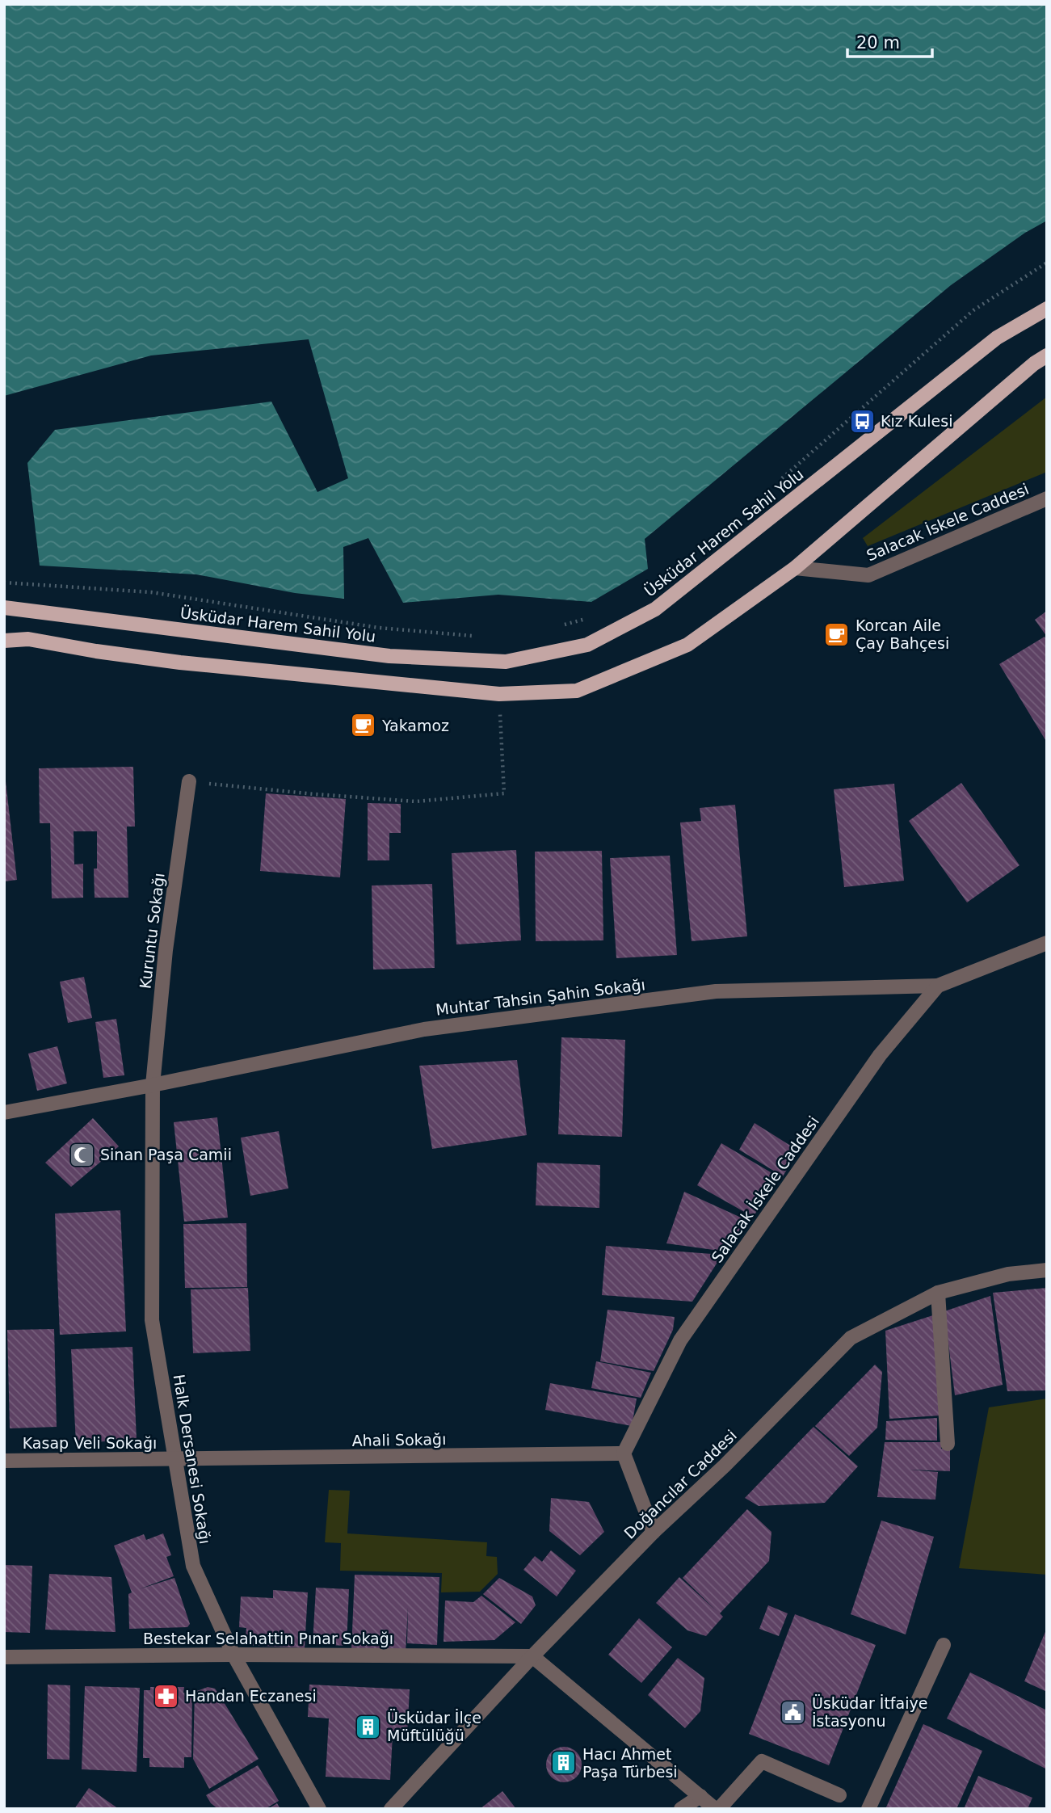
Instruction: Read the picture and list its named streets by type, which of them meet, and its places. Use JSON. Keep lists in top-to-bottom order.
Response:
{
  "streets": {
    "main road": ["Üsküdar Harem Sahil Yolu"],
    "street": [
      "Salacak İskele Caddesi",
      "Kuruntu Sokağı",
      "Muhtar Tahsin Şahin Sokağı",
      "Ahali Sokağı",
      "Kasap Veli Sokağı",
      "Halk Dersanesi Sokağı",
      "Doğancılar Caddesi",
      "Bestekar Selahattin Pınar Sokağı"
    ]
  },
  "crossings": [
    ["Salacak İskele Caddesi", "Muhtar Tahsin Şahin Sokağı"],
    ["Salacak İskele Caddesi", "Ahali Sokağı"],
    ["Kuruntu Sokağı", "Muhtar Tahsin Şahin Sokağı"],
    ["Kuruntu Sokağı", "Halk Dersanesi Sokağı"],
    ["Muhtar Tahsin Şahin Sokağı", "Halk Dersanesi Sokağı"],
    ["Ahali Sokağı", "Kasap Veli Sokağı"],
    ["Ahali Sokağı", "Halk Dersanesi Sokağı"],
    ["Kasap Veli Sokağı", "Halk Dersanesi Sokağı"],
    ["Halk Dersanesi Sokağı", "Bestekar Selahattin Pınar Sokağı"],
    ["Doğancılar Caddesi", "Bestekar Selahattin Pınar Sokağı"]
  ],
  "places": {
    "bus stop": ["Kız Kulesi"],
    "cafe": ["Korcan Aile Çay Bahçesi", "Yakamoz"],
    "mosque": ["Sinan Paşa Camii"],
    "pharmacy": ["Handan Eczanesi"],
    "public building": ["Üsküdar İtfaiye İstasyonu"],
    "building": ["Üsküdar İlçe Müftülüğü", "Hacı Ahmet Paşa Türbesi"]
  },
  "scale_bar": "20 m"
}
